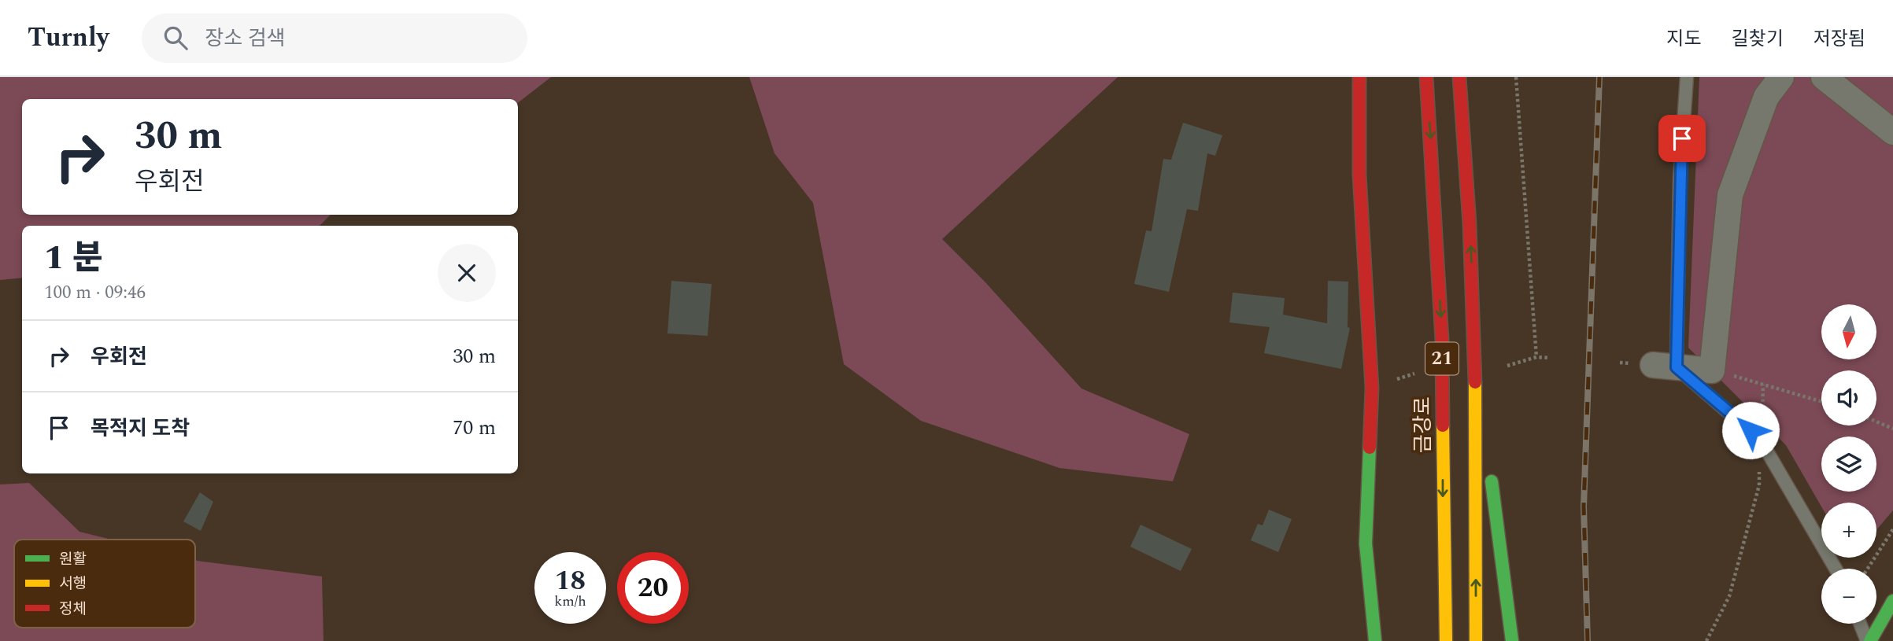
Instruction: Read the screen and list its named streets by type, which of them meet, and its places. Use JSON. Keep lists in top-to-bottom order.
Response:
{
  "streets": {
    "main road": ["21", "금강로"]
  },
  "legend": ["원활", "서행", "정체"],
  "north": "bottom",
  "page": {
    "header": "Turnly",
    "search": "장소 검색",
    "nav": ["지도", "길찾기", "저장됨"],
    "turn": ["30 m", "우회전"],
    "heading": ["1 분", "100 m · 09:46"],
    "map_buttons": ["+", "−"],
    "list": [
      {
        "name": "우회전",
        "value": "30 m"
      },
      {
        "name": "목적지 도착",
        "value": "70 m"
      }
    ],
    "speed": "18 km/h",
    "limit": "20"
  }
}
